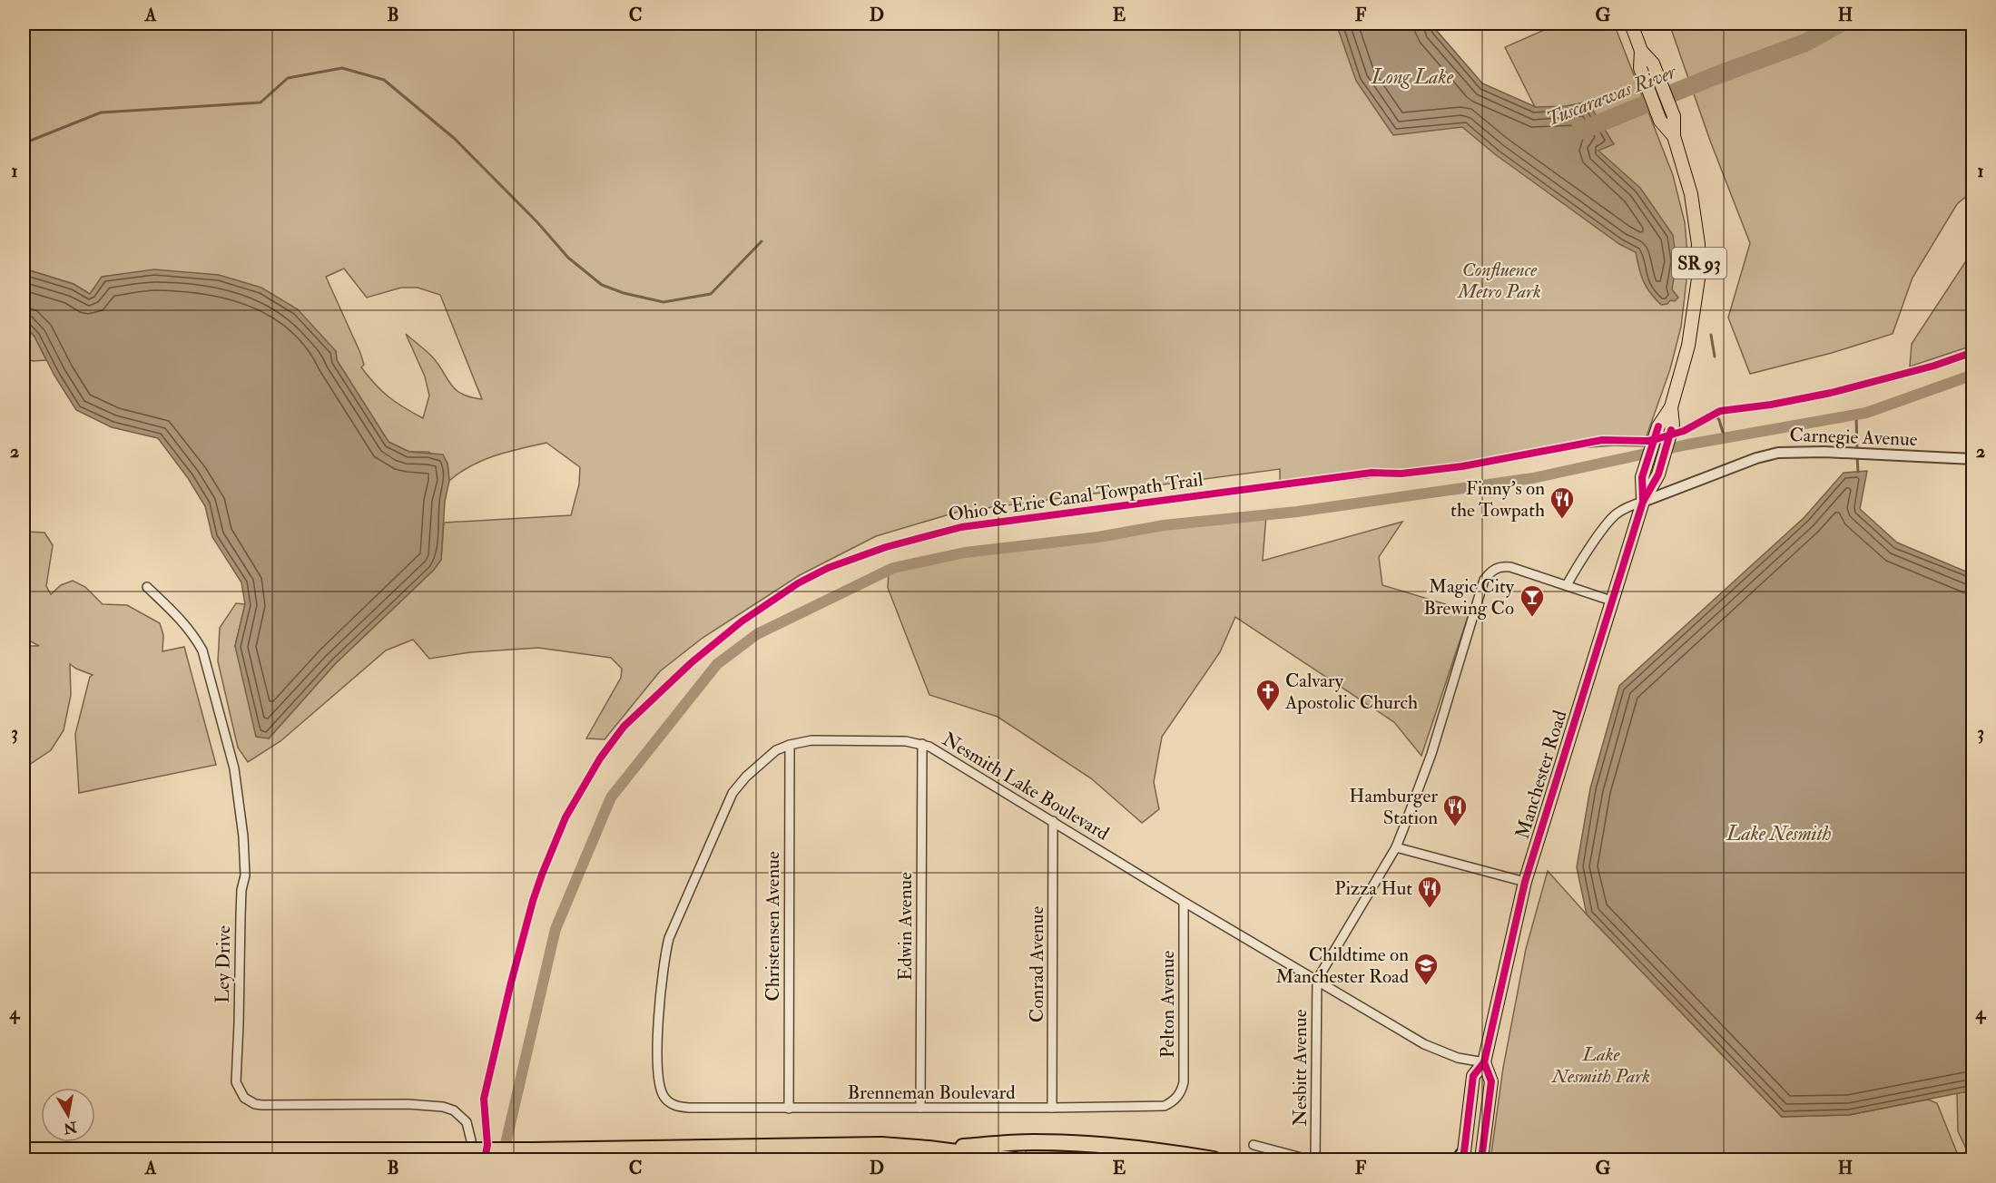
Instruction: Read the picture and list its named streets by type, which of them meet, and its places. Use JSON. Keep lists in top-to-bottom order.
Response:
{
  "streets": {
    "main road": ["SR 93", "Manchester Road"],
    "street": [
      "Carnegie Avenue",
      "Nesmith Lake Boulevard",
      "Christensen Avenue",
      "Edwin Avenue",
      "Ley Drive",
      "Conrad Avenue",
      "Pelton Avenue",
      "Nesbitt Avenue",
      "Brenneman Boulevard"
    ],
    "cycle path": ["Ohio & Erie Canal Towpath Trail"]
  },
  "crossings": [
    ["Carnegie Avenue", "Manchester Road"],
    ["Manchester Road", "Nesmith Lake Boulevard"],
    ["Nesmith Lake Boulevard", "Christensen Avenue"],
    ["Nesmith Lake Boulevard", "Edwin Avenue"],
    ["Nesmith Lake Boulevard", "Conrad Avenue"],
    ["Nesmith Lake Boulevard", "Pelton Avenue"],
    ["Nesmith Lake Boulevard", "Nesbitt Avenue"],
    ["Nesmith Lake Boulevard", "Brenneman Boulevard"],
    ["Christensen Avenue", "Brenneman Boulevard"],
    ["Edwin Avenue", "Brenneman Boulevard"],
    ["Conrad Avenue", "Brenneman Boulevard"],
    ["Pelton Avenue", "Brenneman Boulevard"]
  ],
  "water": ["Long Lake", "Tuscarawas River", "Lake Nesmith"],
  "parks": ["Confluence Metro Park", "Lake Nesmith Park"],
  "places": {
    "restaurant": ["Finny's on the Towpath", "Hamburger Station", "Pizza Hut"],
    "bar": ["Magic City Brewing Co"],
    "church": ["Calvary Apostolic Church"],
    "school or university": ["Childtime on Manchester Road"]
  },
  "north": "bottom",
  "grid": {
    "columns": [
      "A",
      "B",
      "C",
      "D",
      "E",
      "F",
      "G",
      "H"
    ],
    "rows": [
      "1",
      "2",
      "3",
      "4"
    ]
  }
}
